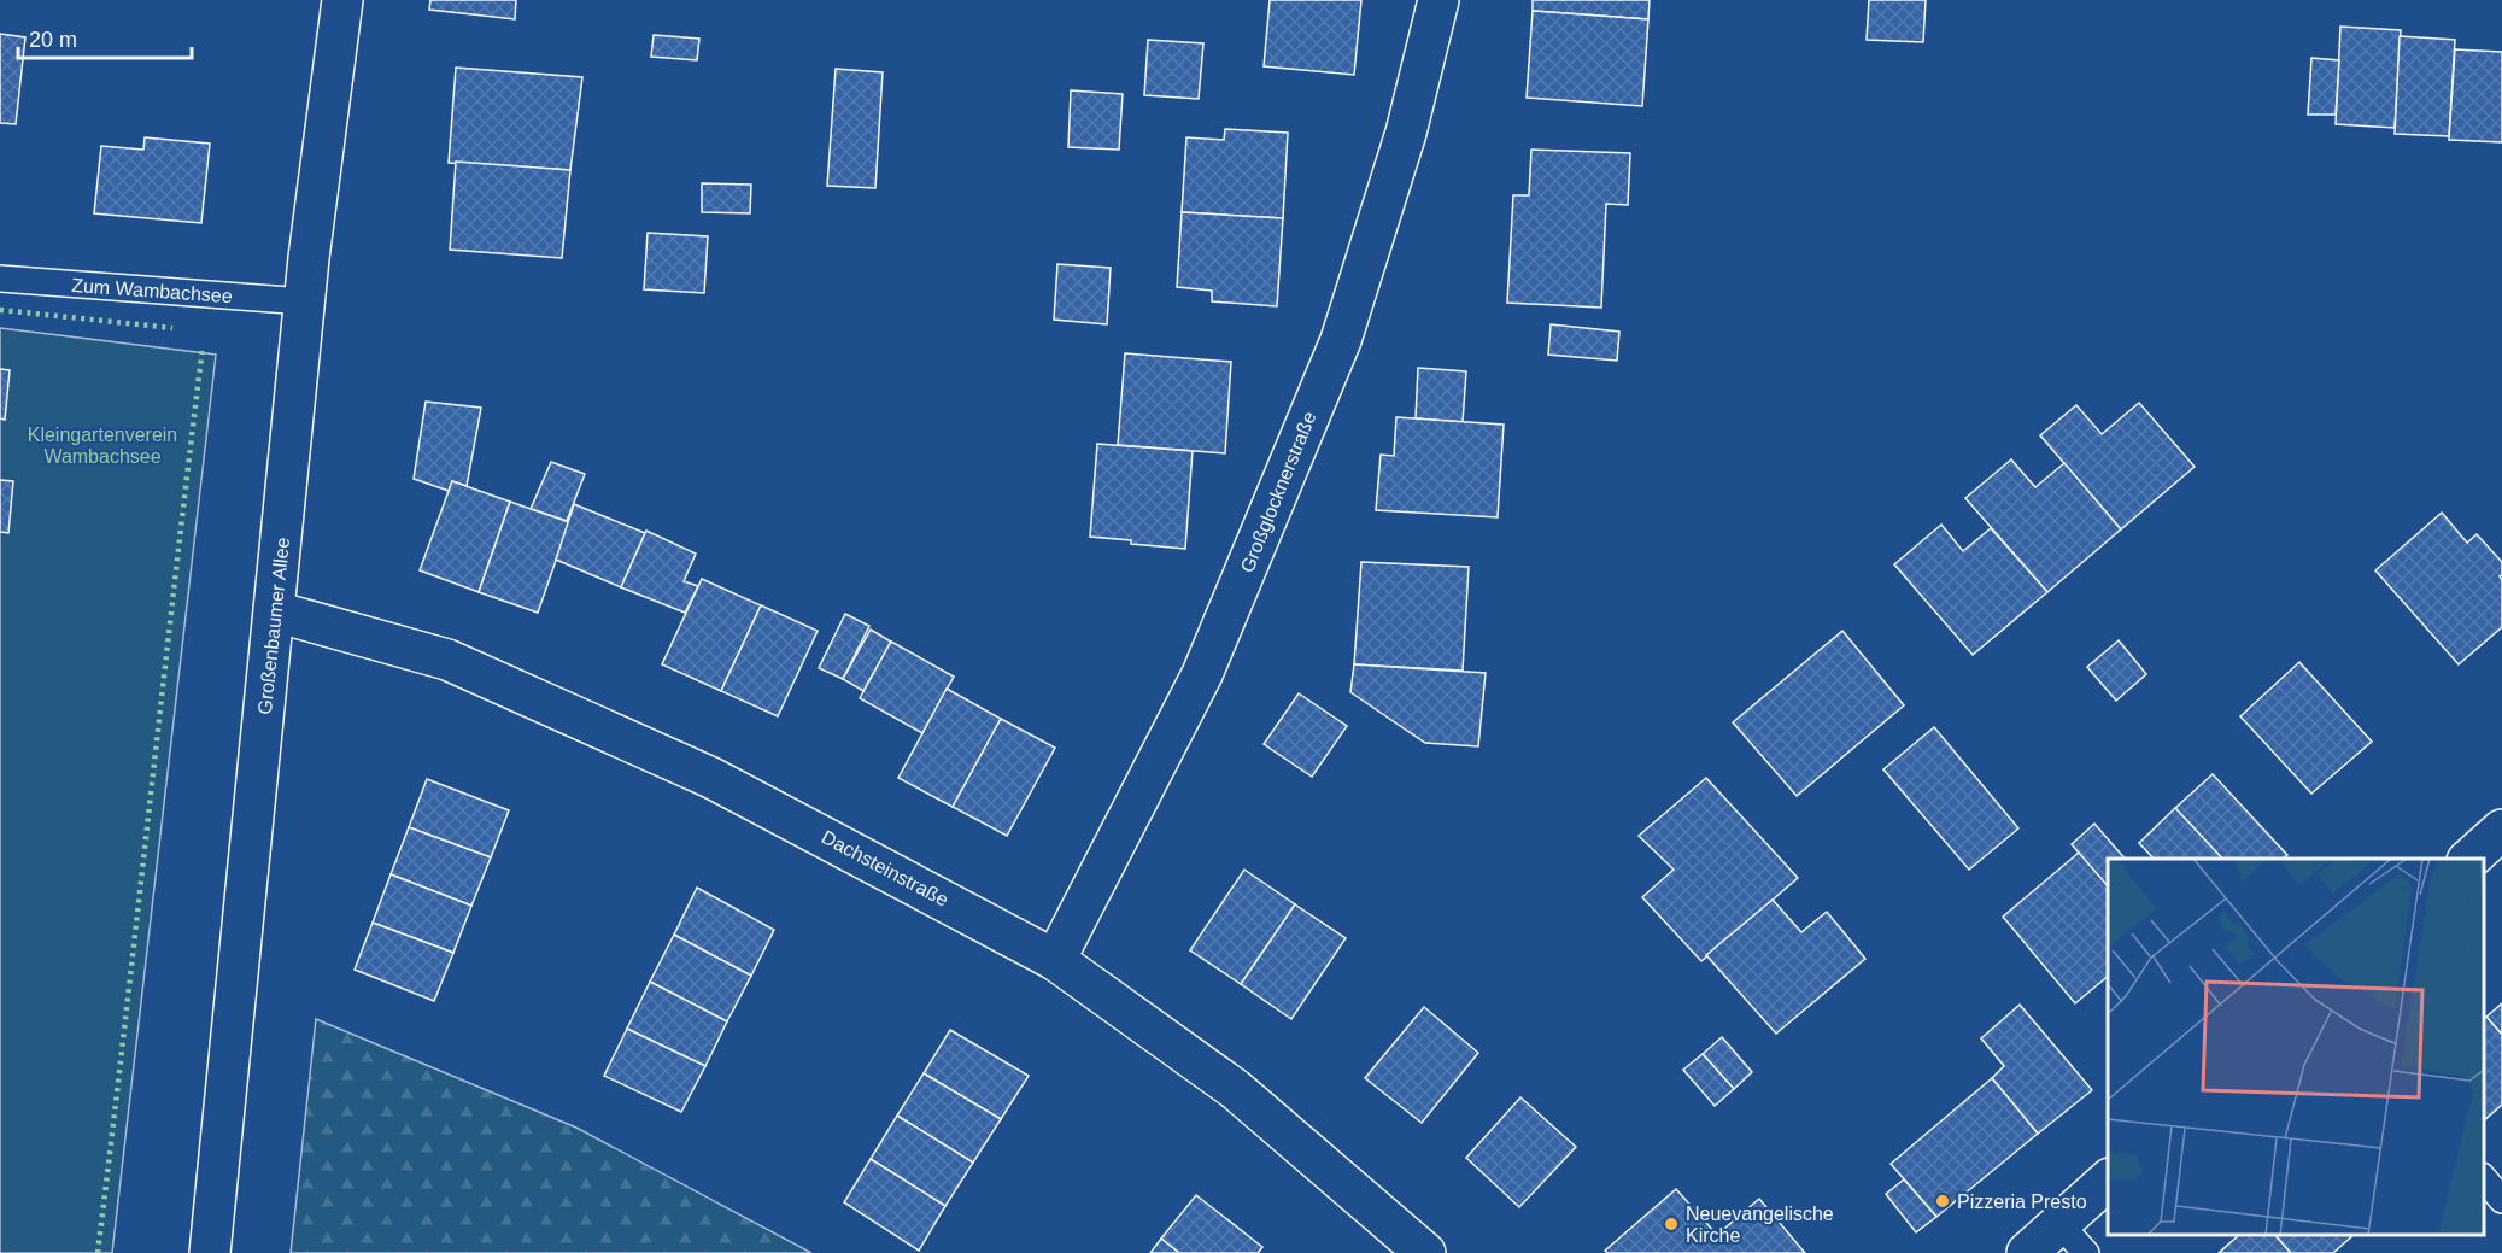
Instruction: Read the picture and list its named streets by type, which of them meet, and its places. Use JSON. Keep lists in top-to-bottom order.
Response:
{
  "streets": {
    "street": ["Großglocknerstraße", "Großenbaumer Allee", "Dachsteinstraße"],
    "lane": ["Zum Wambachsee"]
  },
  "crossings": [
    ["Zum Wambachsee", "Großenbaumer Allee"],
    ["Großglocknerstraße", "Dachsteinstraße"],
    ["Großenbaumer Allee", "Dachsteinstraße"]
  ],
  "parks": ["Kleingartenverein Wambachsee"],
  "places": ["Pizzeria Presto", "Neuevangelische Kirche"],
  "scale_bar": "20 m"
}
